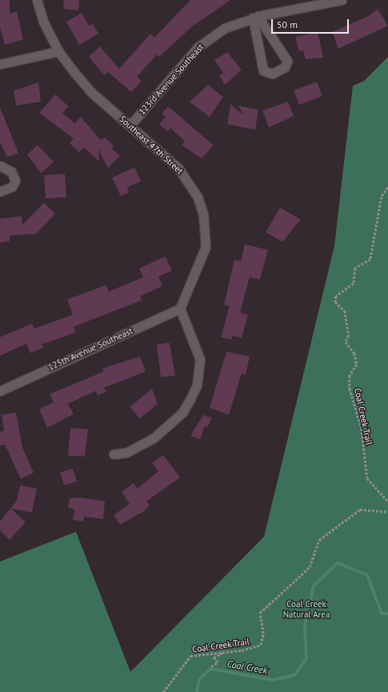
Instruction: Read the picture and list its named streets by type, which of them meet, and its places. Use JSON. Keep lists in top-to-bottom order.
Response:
{
  "streets": {
    "street": ["123rd Avenue Southeast", "Southeast 47th Street", "125th Avenue Southeast"],
    "path": ["Coal Creek Trail"]
  },
  "crossings": [
    ["123rd Avenue Southeast", "Southeast 47th Street"],
    ["Southeast 47th Street", "125th Avenue Southeast"]
  ],
  "water": ["Coal Creek"],
  "parks": ["Coal Creek Natural Area"],
  "scale_bar": "50 m"
}
